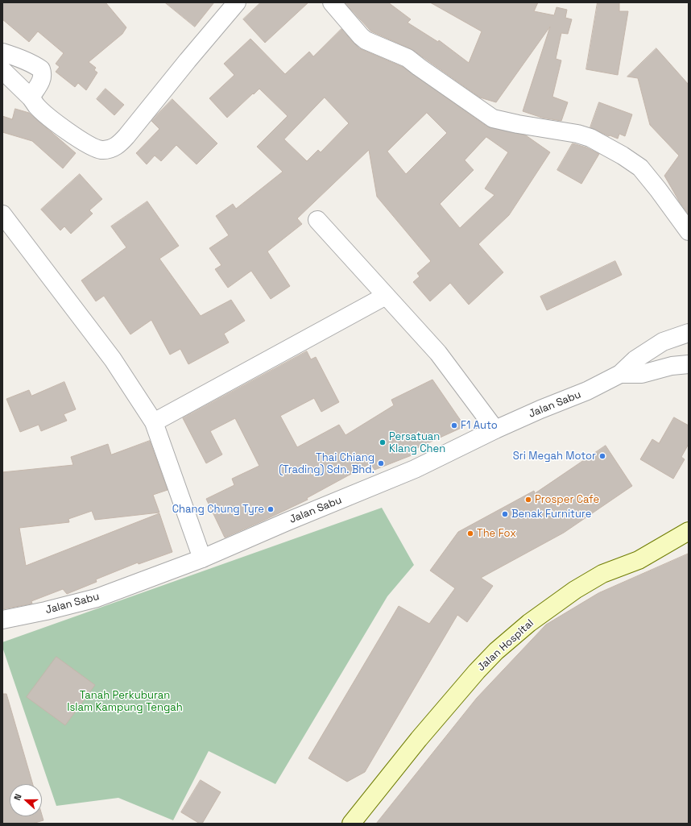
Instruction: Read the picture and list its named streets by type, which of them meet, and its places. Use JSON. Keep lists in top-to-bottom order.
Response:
{
  "streets": {
    "main road": ["Jalan Hospital"],
    "street": ["Jalan Sabu"]
  },
  "parks": ["Tanah Perkuburan Islam Kampung Tengah"],
  "places": [
    "F1 Auto",
    "Persatuan Klang Chen",
    "Sri Megah Motor",
    "Thai Chiang (Trading) Sdn. Bhd.",
    "Prosper Cafe",
    "Chang Chung Tyre",
    "Benak Furniture",
    "The Fox"
  ],
  "north": "left"
}
